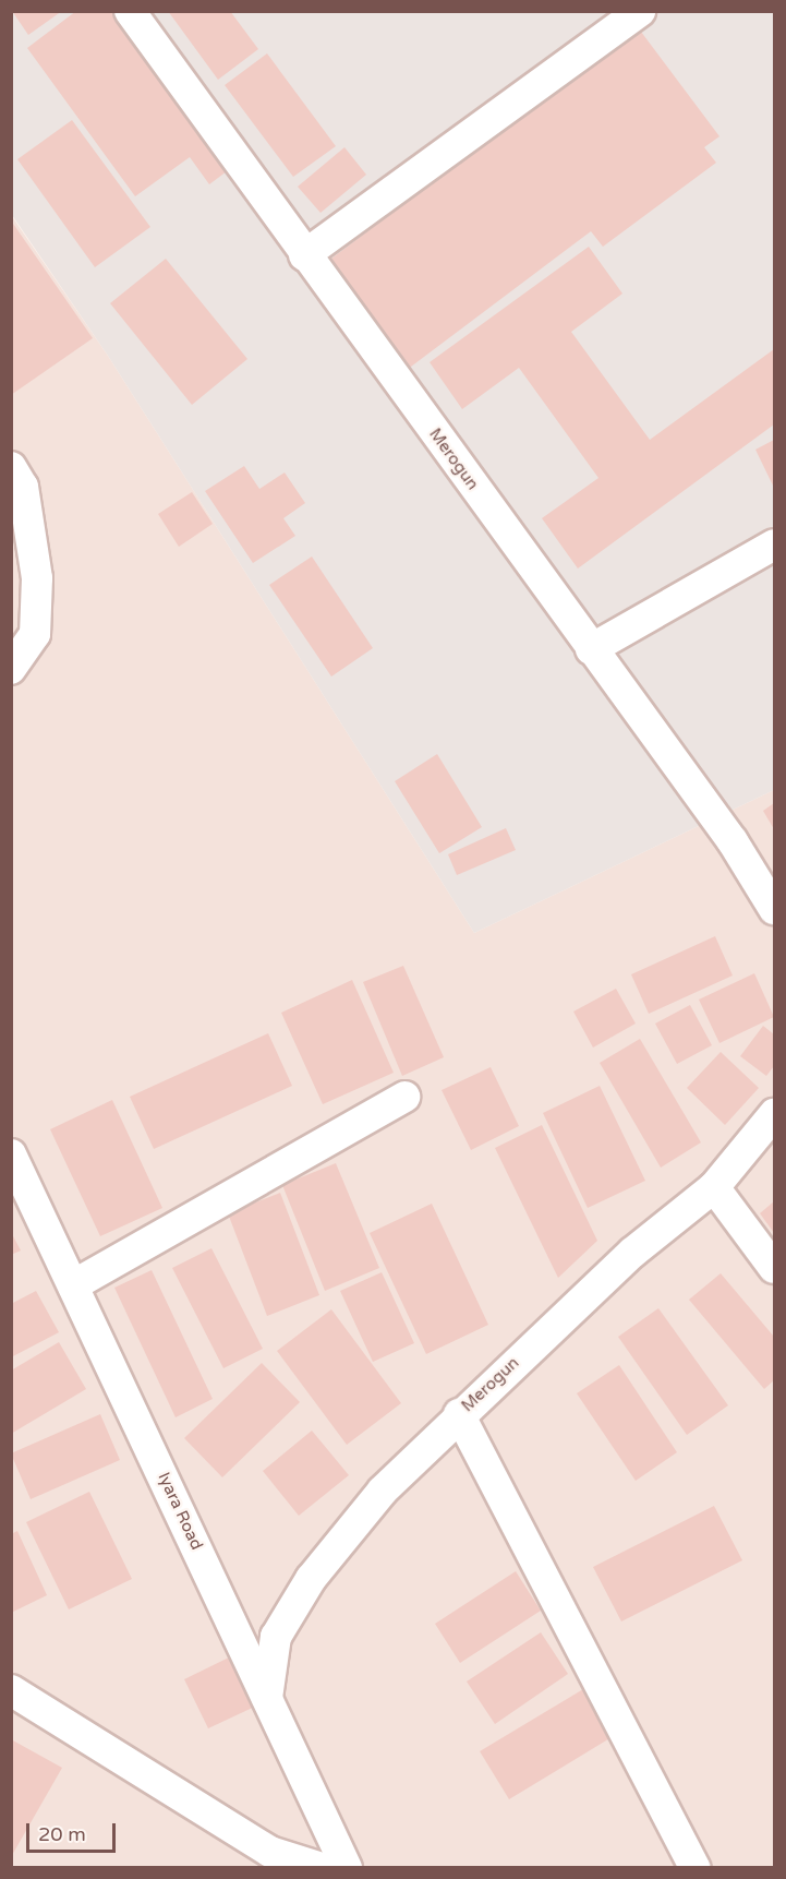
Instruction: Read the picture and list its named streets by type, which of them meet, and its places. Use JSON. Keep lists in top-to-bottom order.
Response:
{
  "streets": {
    "street": ["Merogun", "Iyara Road"]
  },
  "crossings": [
    ["Merogun", "Iyara Road"]
  ],
  "scale_bar": "20 m"
}
